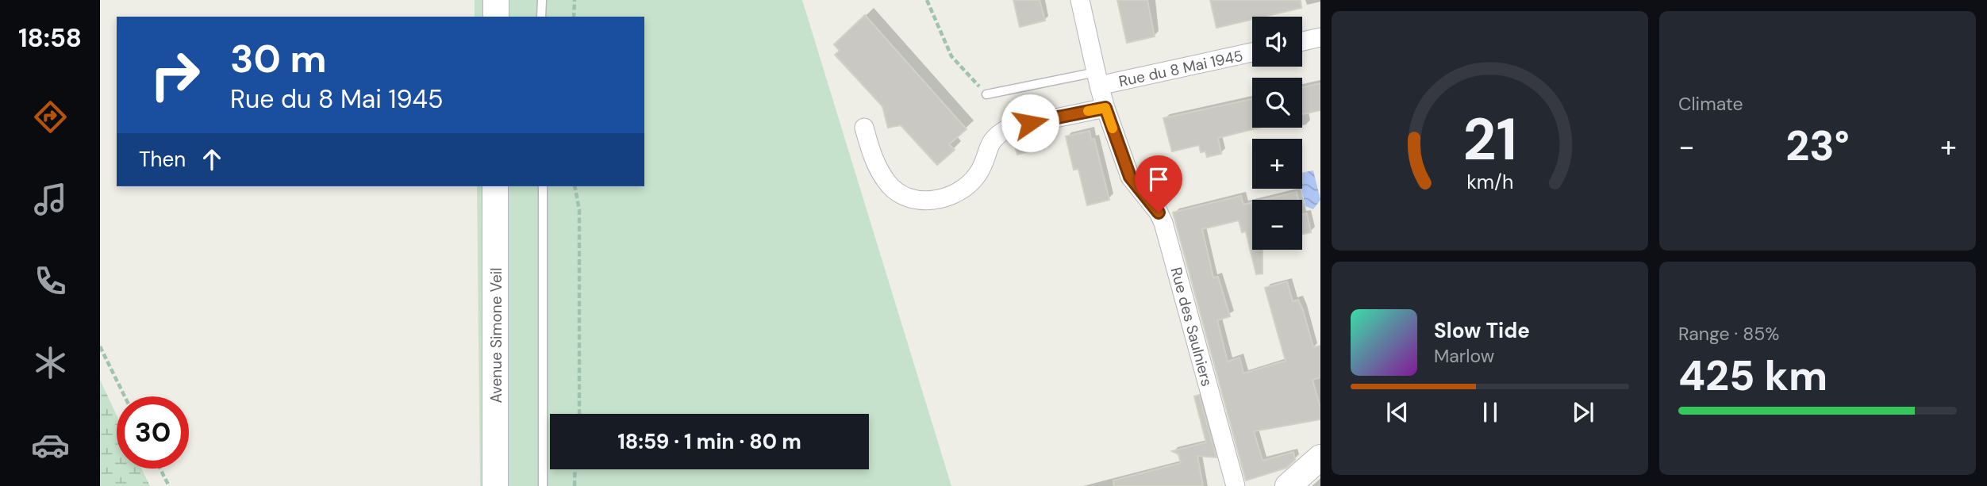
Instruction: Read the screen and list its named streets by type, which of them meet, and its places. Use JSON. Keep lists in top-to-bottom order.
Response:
{
  "streets": {
    "main road": ["Avenue Simone Veil"],
    "street": ["Rue du 8 Mai 1945", "Rue des Saulniers"]
  },
  "crossings": [
    ["Rue du 8 Mai 1945", "Rue des Saulniers"]
  ],
  "page": {
    "tabs": "18:58",
    "tile": [
      "Climate",
      ["Range · 85%", "425 km"]
    ],
    "map_buttons": ["+", "−"],
    "turn": ["30 m", "Rue du 8 Mai 1945"],
    "heat": ["−", "23°", "+"],
    "then": "Then",
    "song": ["Slow Tide", "Marlow"],
    "limit": "30",
    "trip": "18:59 · 1 min · 80 m",
    "gauge": ["21", "km/h"]
  }
}
